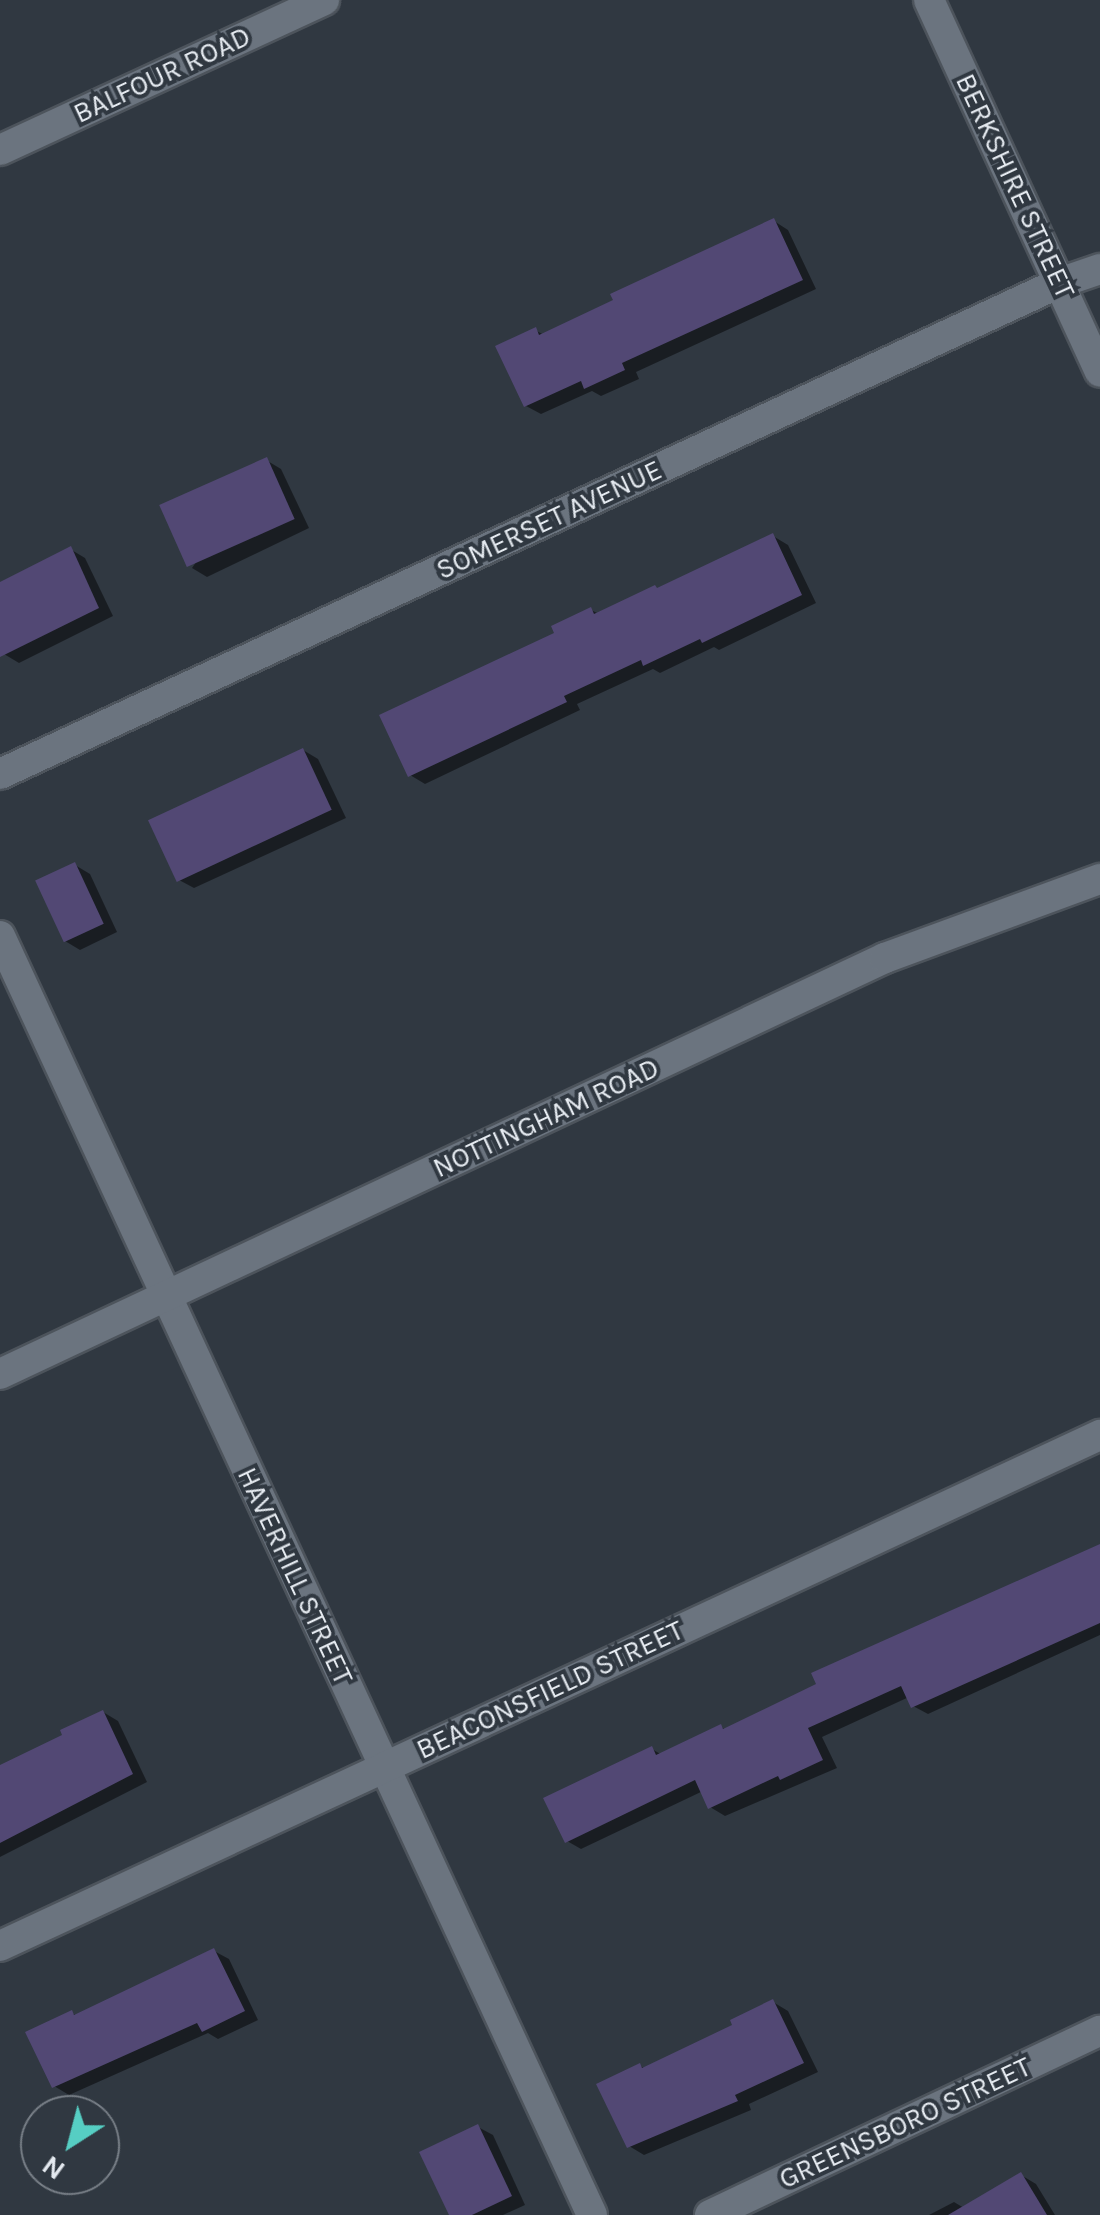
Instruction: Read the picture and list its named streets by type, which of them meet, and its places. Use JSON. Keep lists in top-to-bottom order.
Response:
{
  "streets": {
    "street": [
      "BALFOUR ROAD",
      "BERKSHIRE STREET",
      "SOMERSET AVENUE",
      "NOTTINGHAM ROAD",
      "HAVERHILL STREET",
      "BEACONSFIELD STREET",
      "GREENSBORO STREET"
    ]
  },
  "crossings": [
    ["BERKSHIRE STREET", "SOMERSET AVENUE"],
    ["NOTTINGHAM ROAD", "HAVERHILL STREET"],
    ["HAVERHILL STREET", "BEACONSFIELD STREET"]
  ],
  "north": "bottom left"
}
